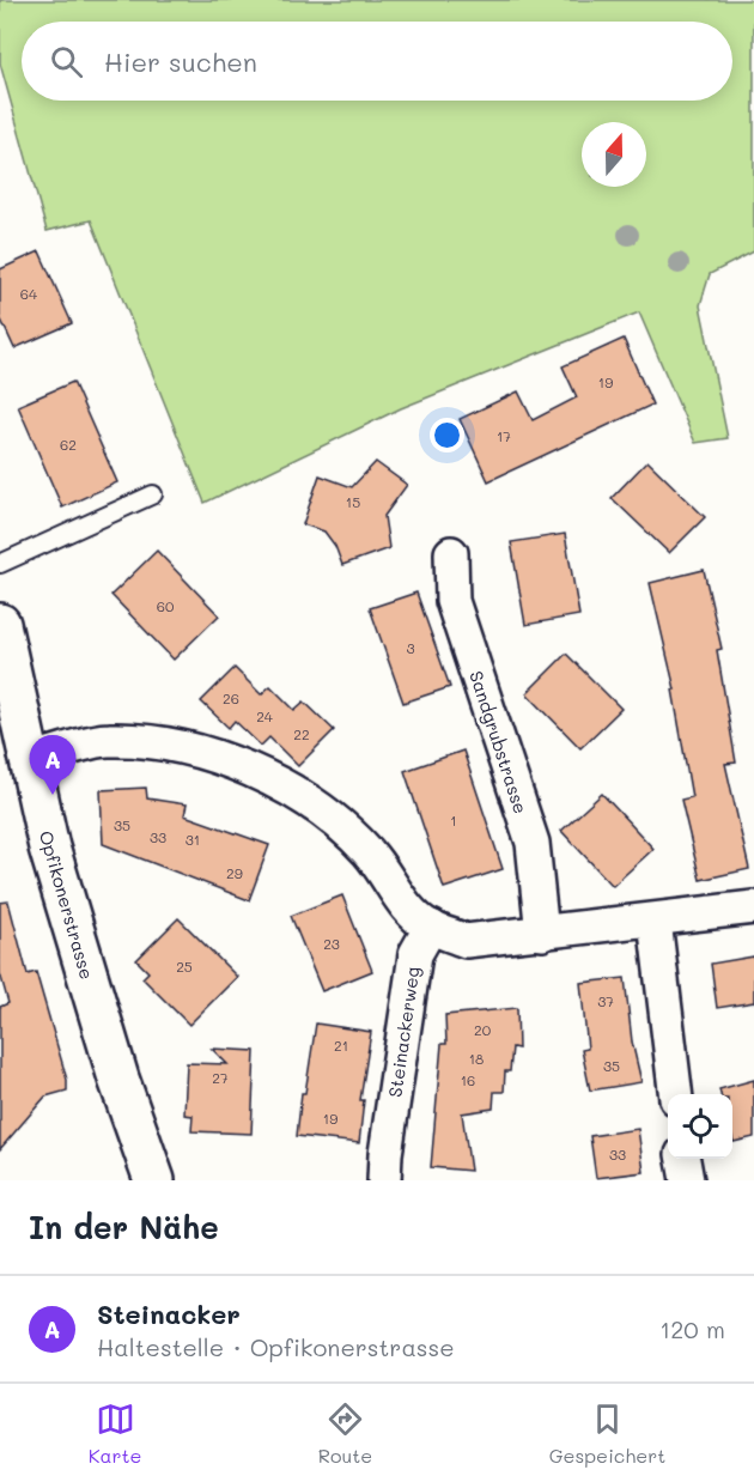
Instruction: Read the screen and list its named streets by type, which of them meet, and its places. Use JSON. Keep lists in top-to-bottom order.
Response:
{
  "streets": {
    "street": ["Sandgrubstrasse", "Opfikonerstrasse", "Steinackerweg"]
  },
  "house_numbers": [
    "64",
    "19",
    "17",
    "62",
    "15",
    "60",
    "3",
    "26",
    "24",
    "22",
    "1",
    "35",
    "33",
    "31",
    "29",
    "23",
    "25",
    "37",
    "20",
    "21",
    "18",
    "35",
    "27",
    "16",
    "19",
    "33"
  ],
  "north": "top",
  "page": {
    "search": "Hier suchen",
    "pins": "A",
    "heading": "In der Nähe",
    "list": [
      {
        "mark": "A",
        "name": "Steinacker",
        "note": "Haltestelle · Opfikonerstrasse",
        "value": "120 m"
      }
    ],
    "nav": ["Karte", "Route", "Gespeichert"]
  }
}
